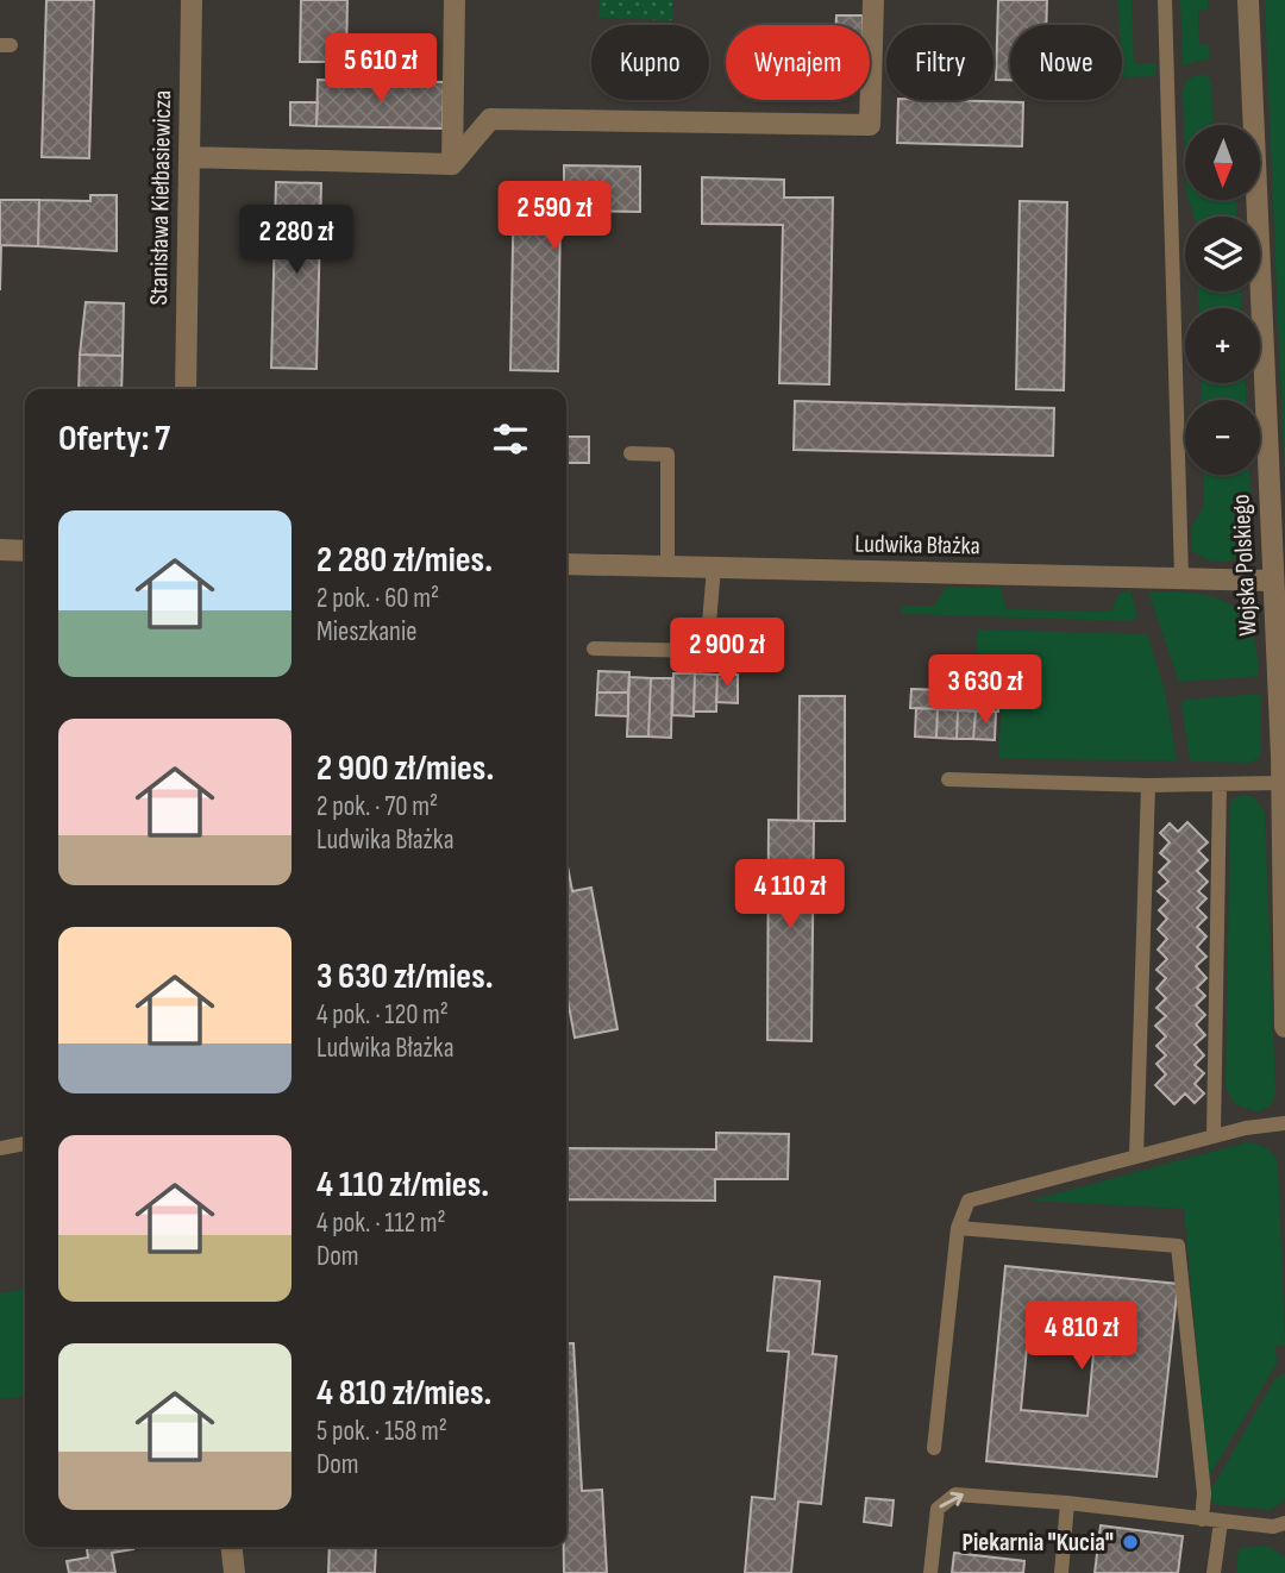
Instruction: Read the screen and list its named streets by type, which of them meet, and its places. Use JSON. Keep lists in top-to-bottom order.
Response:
{
  "streets": {
    "street": ["Stanisława Kiełbasiewicza", "Ludwika Błażka", "Wojska Polskiego"]
  },
  "crossings": [
    ["Ludwika Błażka", "Wojska Polskiego"]
  ],
  "places": ["Piekarnia \"Kucia\""],
  "north": "bottom",
  "page": {
    "chip": [
      "Kupno",
      "Wynajem",
      "Filtry",
      "Nowe"
    ],
    "price": [
      "5 610 zł",
      "2 590 zł",
      "2 280 zł",
      "2 900 zł",
      "3 630 zł",
      "4 110 zł",
      "4 810 zł"
    ],
    "map_buttons": ["+", "−"],
    "heading": "Oferty: 7",
    "list": [
      {
        "name": "2 280 zł/mies.",
        "note": "2 pok. · 60 m² · Mieszkanie"
      },
      {
        "name": "2 900 zł/mies.",
        "note": "2 pok. · 70 m² · Ludwika Błażka"
      },
      {
        "name": "3 630 zł/mies.",
        "note": "4 pok. · 120 m² · Ludwika Błażka"
      },
      {
        "name": "4 110 zł/mies.",
        "note": "4 pok. · 112 m² · Dom"
      },
      {
        "name": "4 810 zł/mies.",
        "note": "5 pok. · 158 m² · Dom"
      }
    ]
  }
}
